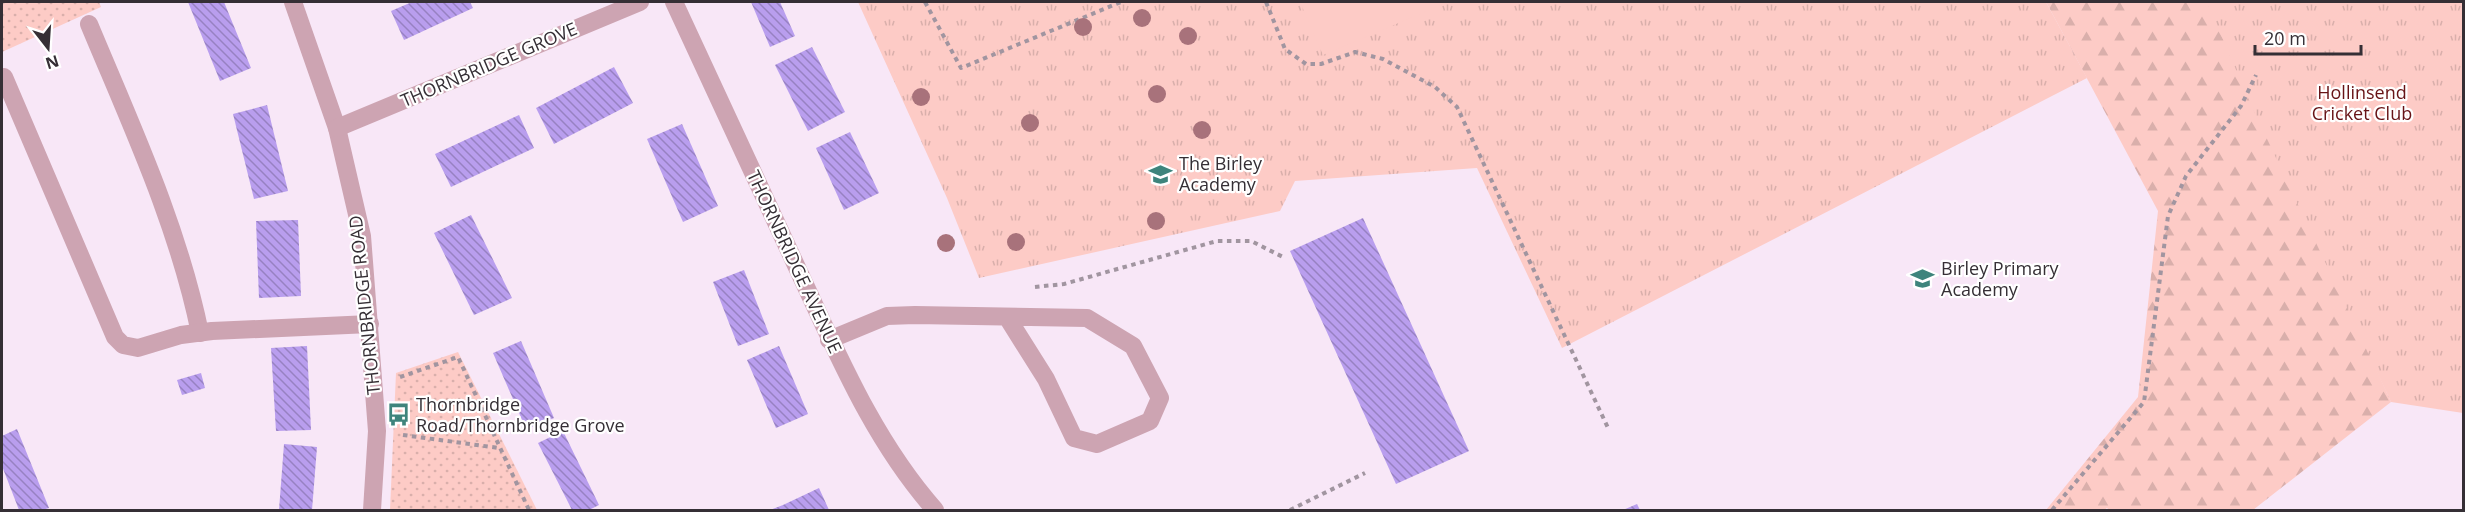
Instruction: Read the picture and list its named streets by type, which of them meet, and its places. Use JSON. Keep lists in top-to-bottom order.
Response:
{
  "streets": {
    "street": ["THORNBRIDGE GROVE", "THORNBRIDGE AVENUE", "THORNBRIDGE ROAD"]
  },
  "crossings": [
    ["THORNBRIDGE GROVE", "THORNBRIDGE ROAD"]
  ],
  "parks": ["Hollinsend Cricket Club"],
  "places": {
    "school or university": ["The Birley Academy", "Birley Primary Academy"],
    "bus stop": ["Thornbridge Road/Thornbridge Grove"]
  },
  "scale_bar": "20 m",
  "north": "bottom"
}
